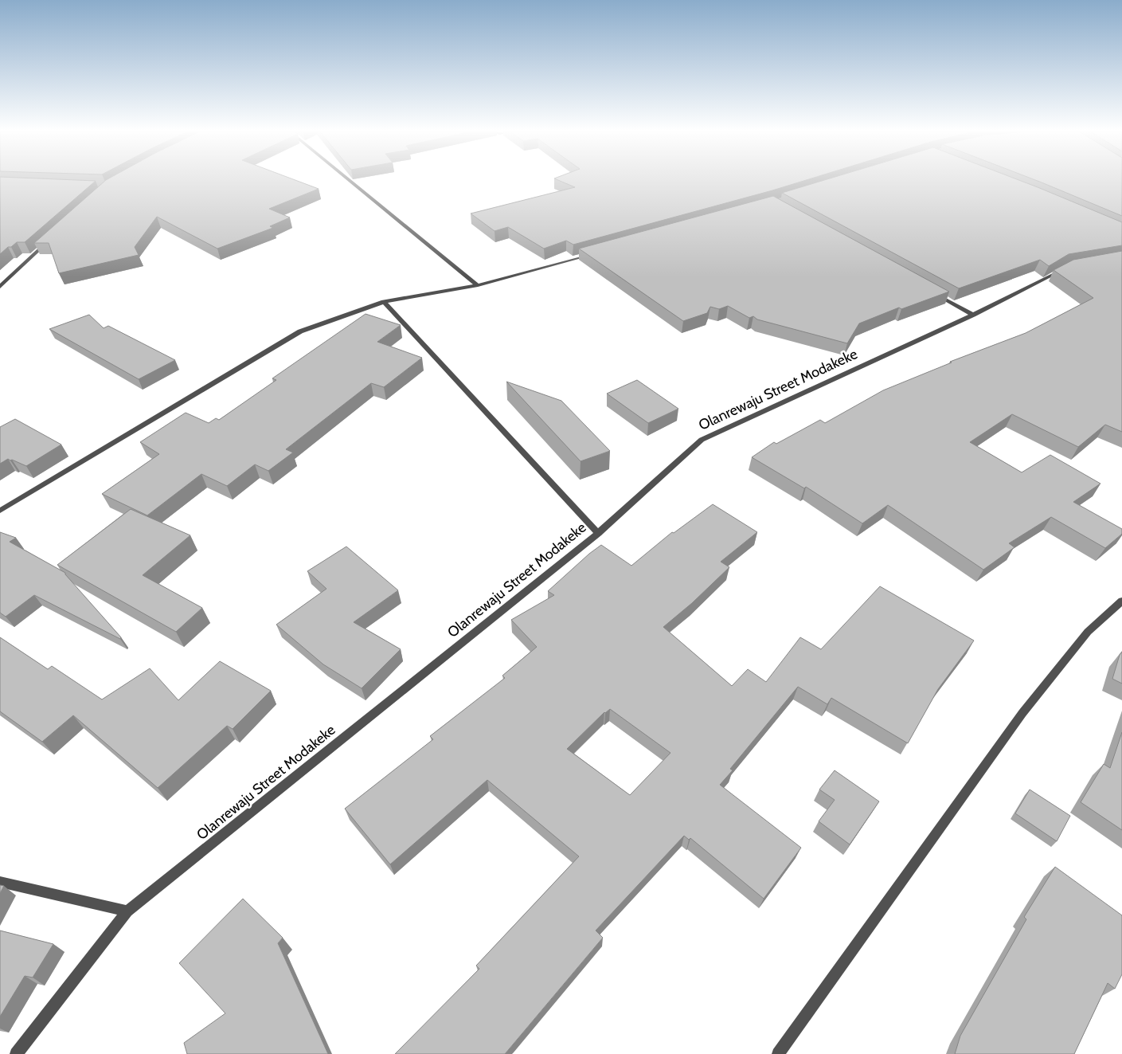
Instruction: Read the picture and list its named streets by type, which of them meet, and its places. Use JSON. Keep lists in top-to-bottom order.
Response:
{
  "streets": {
    "street": ["Olanrewaju Street Modakeke"]
  }
}
